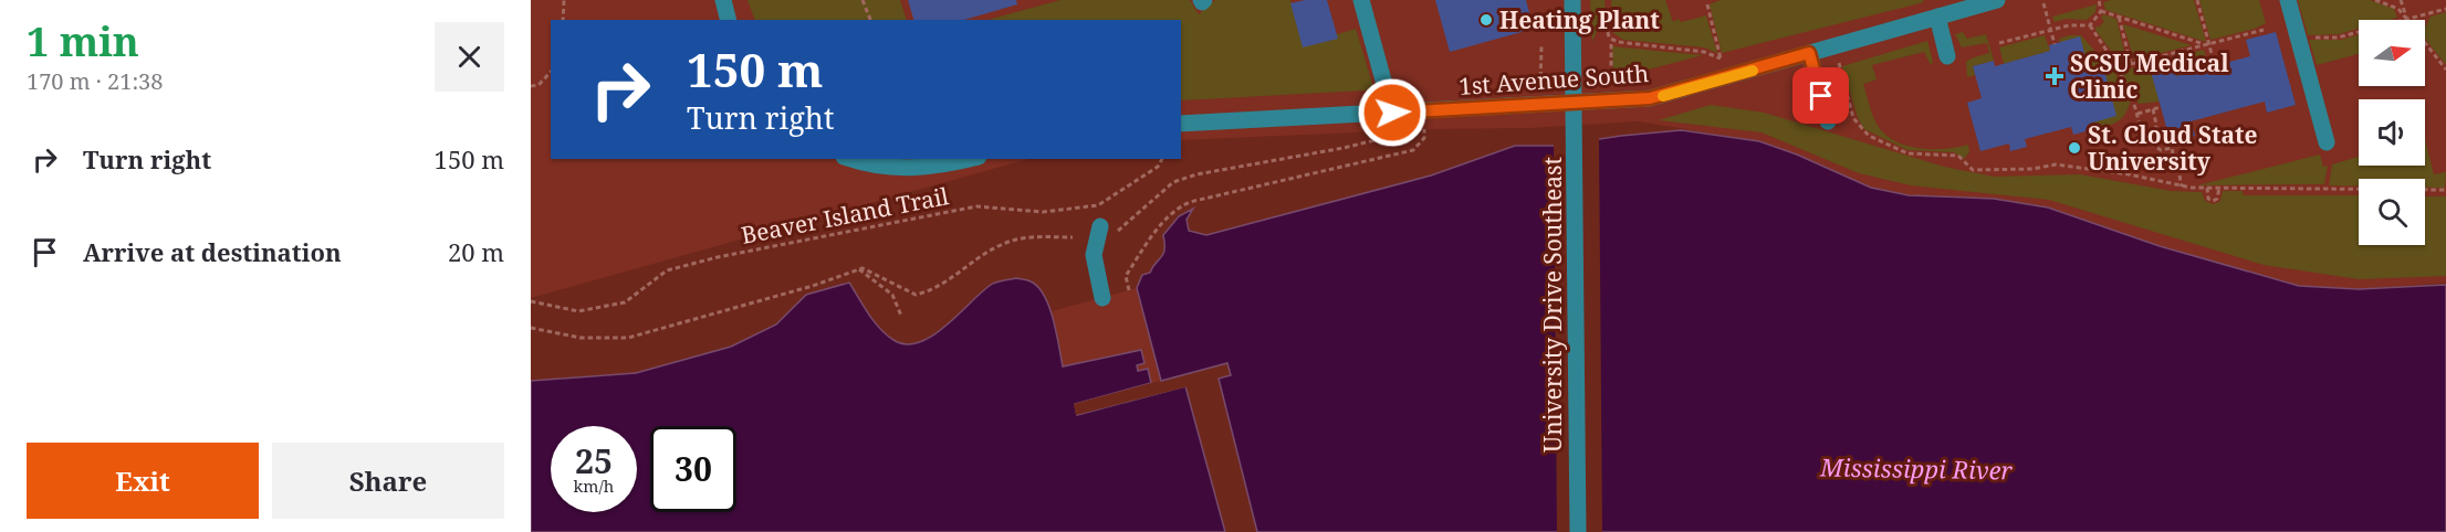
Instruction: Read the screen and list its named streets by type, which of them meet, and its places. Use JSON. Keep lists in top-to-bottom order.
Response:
{
  "streets": {
    "street": ["1st Avenue South", "University Drive Southeast"],
    "path": ["Beaver Island Trail"]
  },
  "water": ["Mississippi River"],
  "places": {
    "other": ["Heating Plant", "St. Cloud State University"],
    "health": ["SCSU Medical Clinic"]
  },
  "north": "right",
  "page": {
    "heading": ["1 min", "170 m · 21:38"],
    "turn": ["150 m", "Turn right"],
    "list": [
      {
        "name": "Turn right",
        "value": "150 m"
      },
      {
        "name": "Arrive at destination",
        "value": "20 m"
      }
    ],
    "speed": "25 km/h",
    "limit": "30",
    "buttons": ["Exit", "Share"]
  }
}
